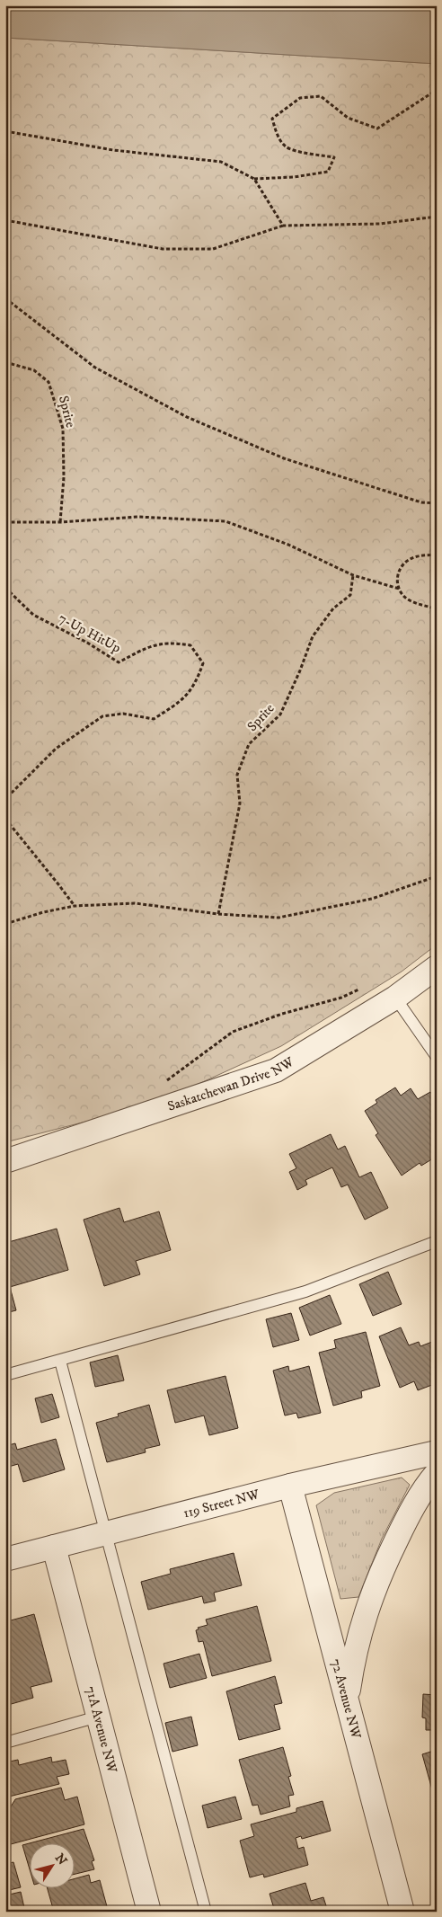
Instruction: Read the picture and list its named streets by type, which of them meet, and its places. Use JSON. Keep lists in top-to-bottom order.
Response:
{
  "streets": {
    "street": [
      "Saskatchewan Drive NW",
      "119 Street NW",
      "72 Avenue NW",
      "71A Avenue NW"
    ],
    "path": ["Sprite", "7-Up HitUp"]
  },
  "crossings": [
    ["119 Street NW", "72 Avenue NW"],
    ["119 Street NW", "71A Avenue NW"]
  ],
  "north": "top right"
}
